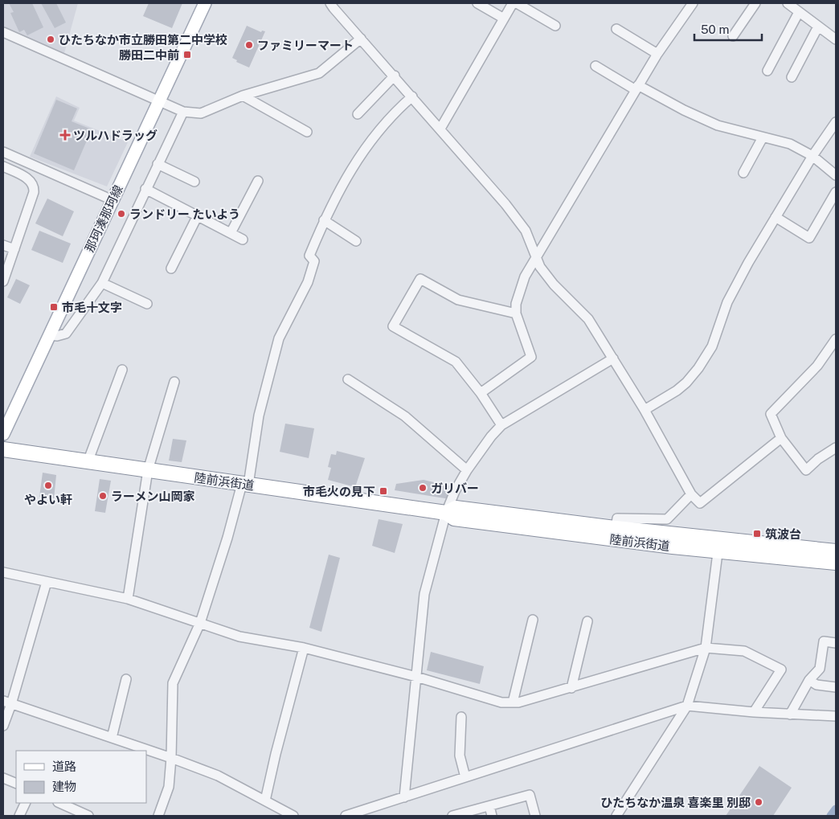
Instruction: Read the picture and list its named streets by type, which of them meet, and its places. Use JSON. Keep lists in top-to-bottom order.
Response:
{
  "streets": {
    "highway": ["陸前浜街道"],
    "main road": ["那珂湊那珂線"]
  },
  "places": {
    "other": [
      "ひたちなか市立勝田第二中学校",
      "ファミリーマート",
      "ランドリー たいよう",
      "やよい軒",
      "ガリバー",
      "ラーメン山岡家",
      "ひたちなか温泉 喜楽里 別邸"
    ],
    "transit": [
      "勝田二中前",
      "市毛十文字",
      "市毛火の見下",
      "筑波台"
    ],
    "health": ["ツルハドラッグ"]
  },
  "legend": ["道路", "建物"],
  "scale_bar": "50 m"
}
